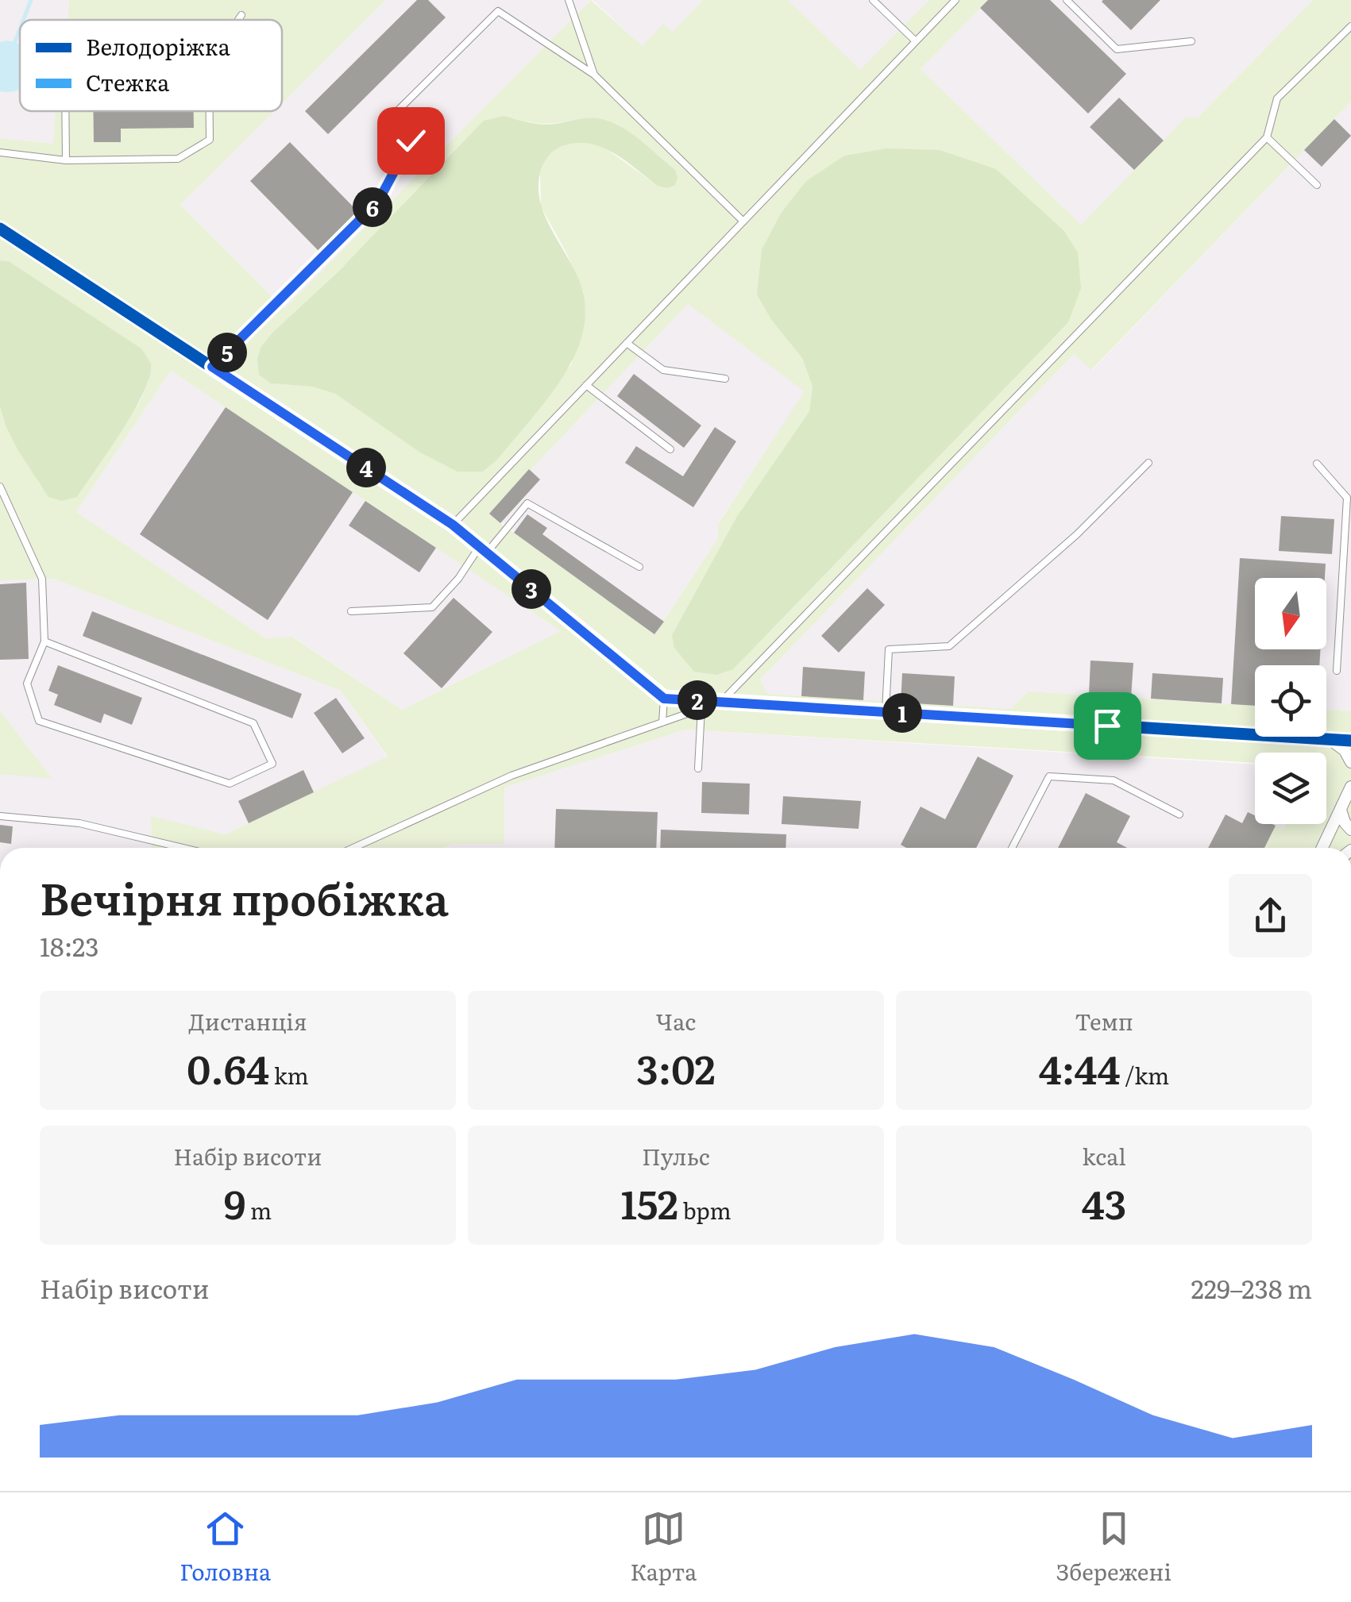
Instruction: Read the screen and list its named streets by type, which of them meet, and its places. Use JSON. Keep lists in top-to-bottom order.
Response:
{
  "legend": ["Велодоріжка", "Стежка"],
  "north": "bottom",
  "page": {
    "pins": [
      "6",
      "5",
      "4",
      "3",
      "2",
      "1"
    ],
    "heading": ["Вечірня пробіжка", "18:23"],
    "stats": [
      ["Дистанція", "0.64 km"],
      ["Час", "3:02"],
      ["Темп", "4:44 /km"],
      ["Набір висоти", "9 m"],
      ["Пульс", "152 bpm"],
      ["kcal", "43"]
    ],
    "chart": ["Набір висоти", "229–238 m"],
    "tabs": ["Головна", "Карта", "Збережені"]
  }
}
